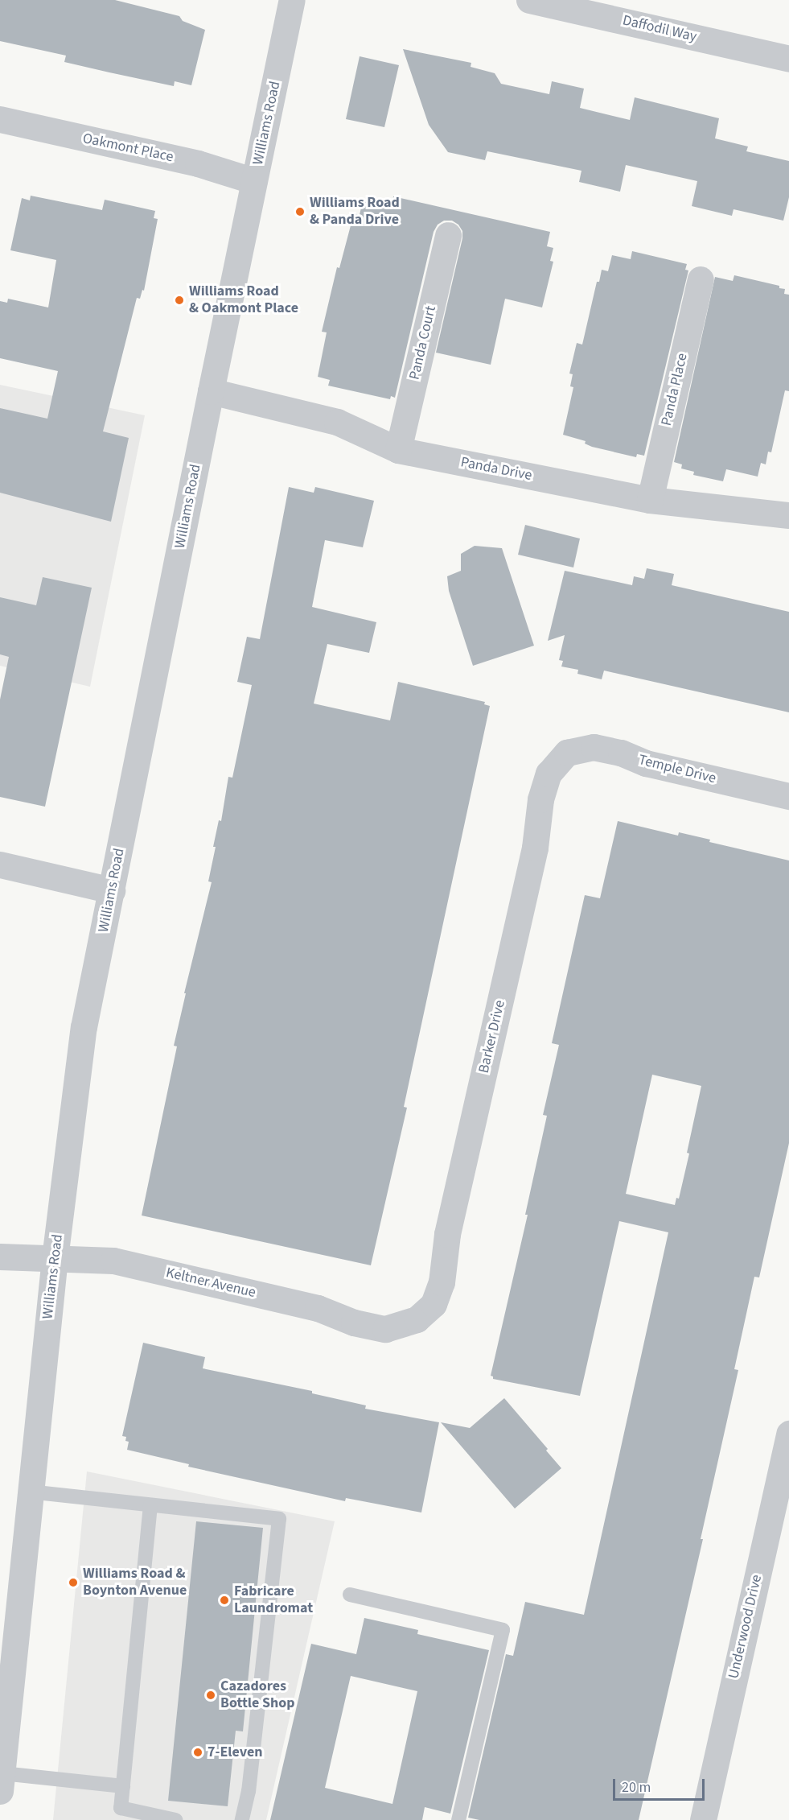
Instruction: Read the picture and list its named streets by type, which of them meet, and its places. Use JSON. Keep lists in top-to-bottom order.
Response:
{
  "streets": {
    "street": [
      "Daffodil Way",
      "Williams Road",
      "Oakmont Place",
      "Panda Court",
      "Panda Place",
      "Panda Drive",
      "Temple Drive",
      "Barker Drive",
      "Keltner Avenue",
      "Underwood Drive"
    ]
  },
  "crossings": [
    ["Williams Road", "Oakmont Place"],
    ["Williams Road", "Panda Drive"],
    ["Williams Road", "Keltner Avenue"],
    ["Panda Court", "Panda Drive"],
    ["Panda Place", "Panda Drive"],
    ["Temple Drive", "Barker Drive"],
    ["Barker Drive", "Keltner Avenue"]
  ],
  "places": [
    "Williams Road & Panda Drive",
    "Williams Road & Oakmont Place",
    "Williams Road & Boynton Avenue",
    "Fabricare Laundromat",
    "Cazadores Bottle Shop",
    "7-Eleven"
  ],
  "scale_bar": "20 m"
}
